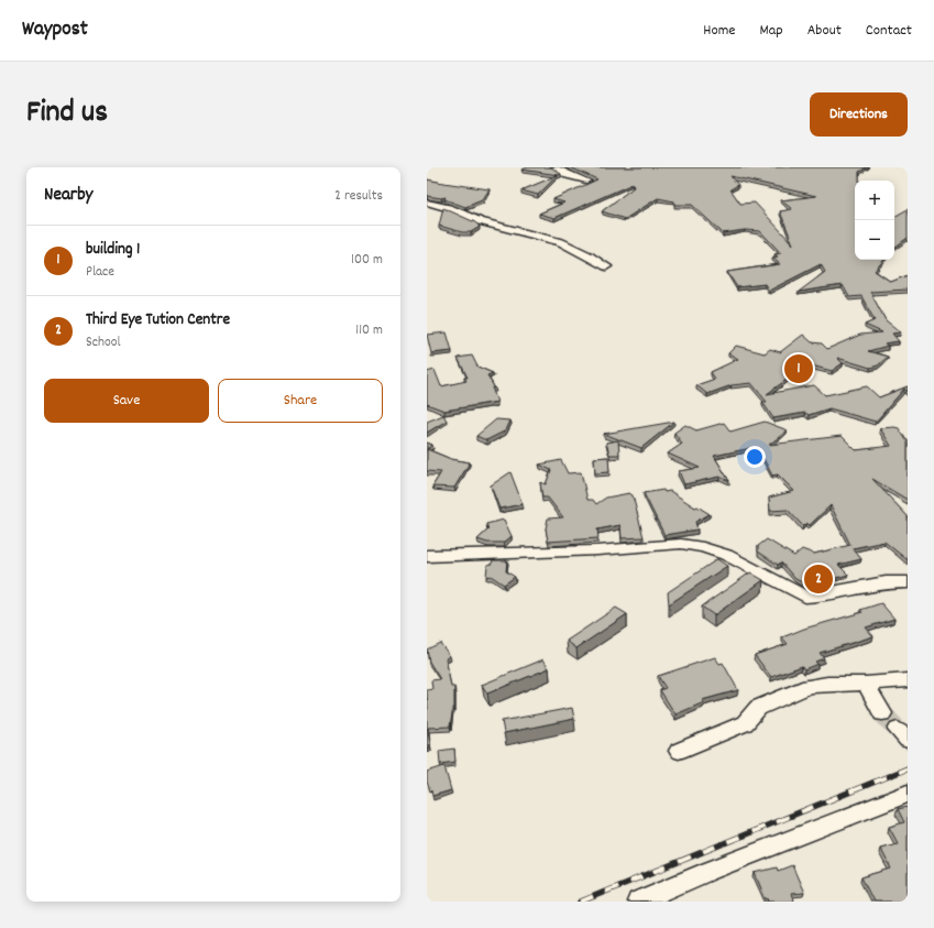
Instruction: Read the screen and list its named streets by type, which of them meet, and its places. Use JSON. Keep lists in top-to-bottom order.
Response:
{
  "page": {
    "header": "Waypost",
    "nav": [
      "Home",
      "Map",
      "About",
      "Contact"
    ],
    "title": "Find us",
    "buttons": [
      "Directions",
      ["Save", "Share"]
    ],
    "heading": ["Nearby", "2 results"],
    "map_buttons": ["+", "−"],
    "list": [
      {
        "mark": "1",
        "name": "building 1",
        "note": "Place",
        "value": "100 m"
      },
      {
        "mark": "2",
        "name": "Third Eye Tution Centre",
        "note": "School",
        "value": "110 m"
      }
    ],
    "pins": ["1", "2"]
  }
}
